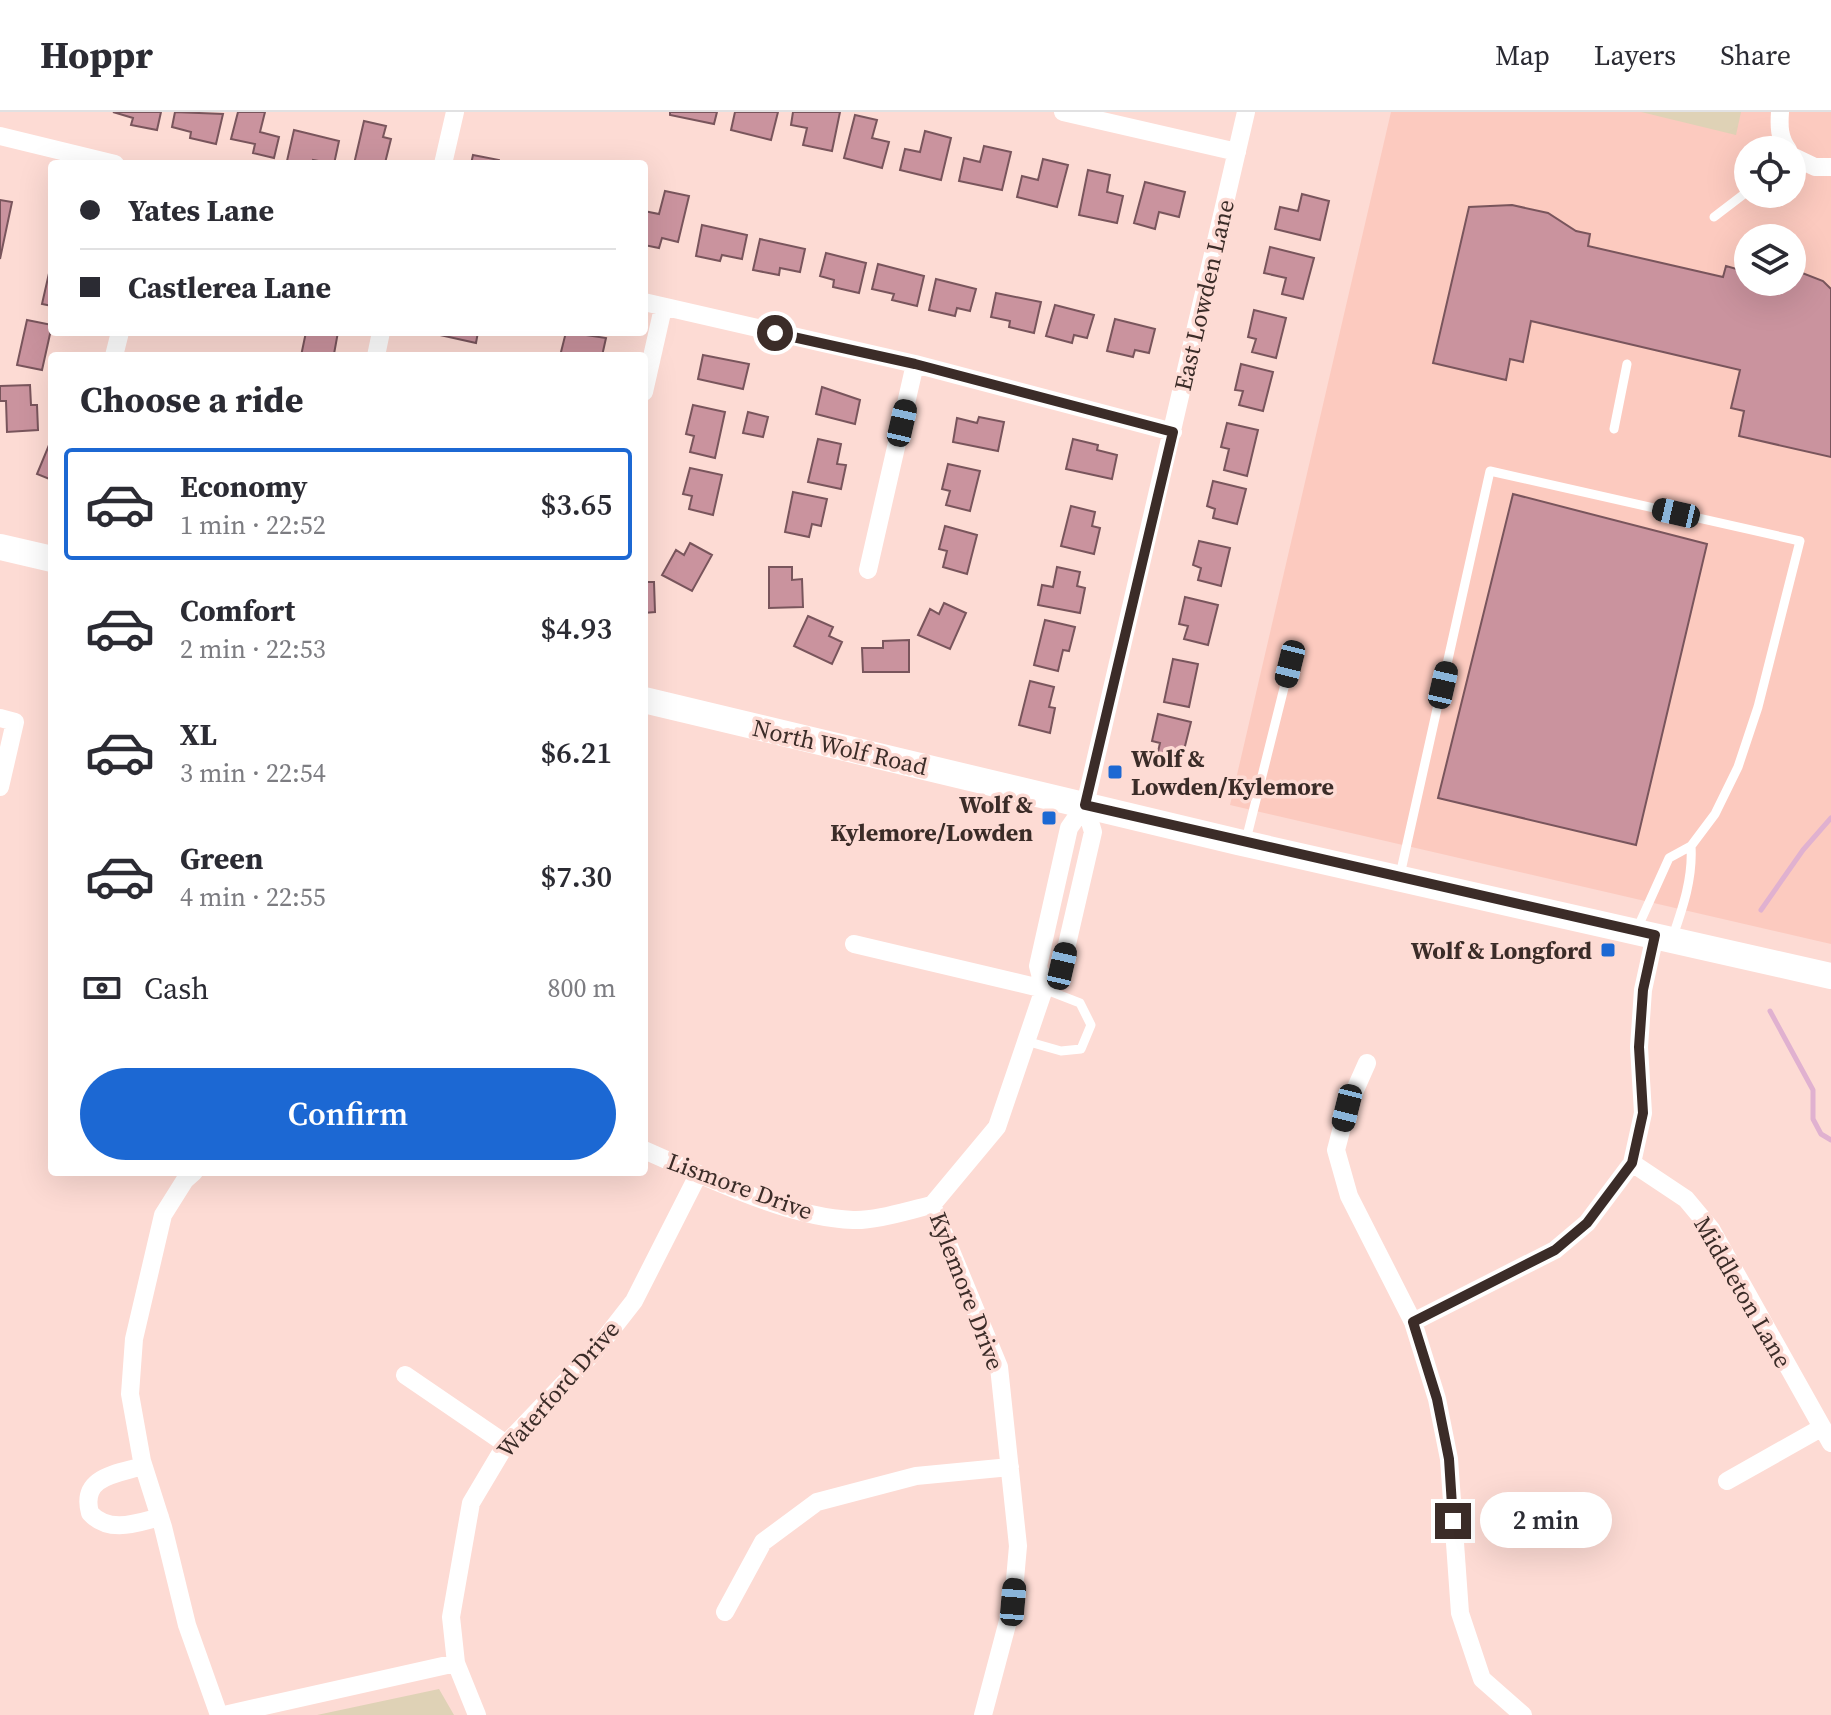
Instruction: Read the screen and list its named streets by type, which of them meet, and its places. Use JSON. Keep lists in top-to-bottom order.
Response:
{
  "streets": {
    "main road": ["North Wolf Road"],
    "street": [
      "East Lowden Lane",
      "Lismore Drive",
      "Kylemore Drive",
      "Middleton Lane",
      "Waterford Drive"
    ]
  },
  "crossings": [
    ["East Lowden Lane", "North Wolf Road"],
    ["East Lowden Lane", "Kylemore Drive"],
    ["North Wolf Road", "Kylemore Drive"],
    ["Lismore Drive", "Kylemore Drive"],
    ["Lismore Drive", "Waterford Drive"]
  ],
  "places": {
    "transit": ["Wolf & Lowden/Kylemore", "Wolf & Kylemore/Lowden", "Wolf & Longford"]
  },
  "page": {
    "header": "Hoppr",
    "nav": ["Map", "Layers", "Share"],
    "banner": ["Yates Lane", "Castlerea Lane"],
    "heading": "Choose a ride",
    "list": [
      {
        "name": "Economy",
        "note": "1 min · 22:52",
        "value": "$3.65"
      },
      {
        "name": "Comfort",
        "note": "2 min · 22:53",
        "value": "$4.93"
      },
      {
        "name": "XL",
        "note": "3 min · 22:54",
        "value": "$6.21"
      },
      {
        "name": "Green",
        "note": "4 min · 22:55",
        "value": "$7.30"
      }
    ],
    "pay": ["Cash", "800 m"],
    "buttons": "Confirm",
    "bubble": "2 min"
  }
}
